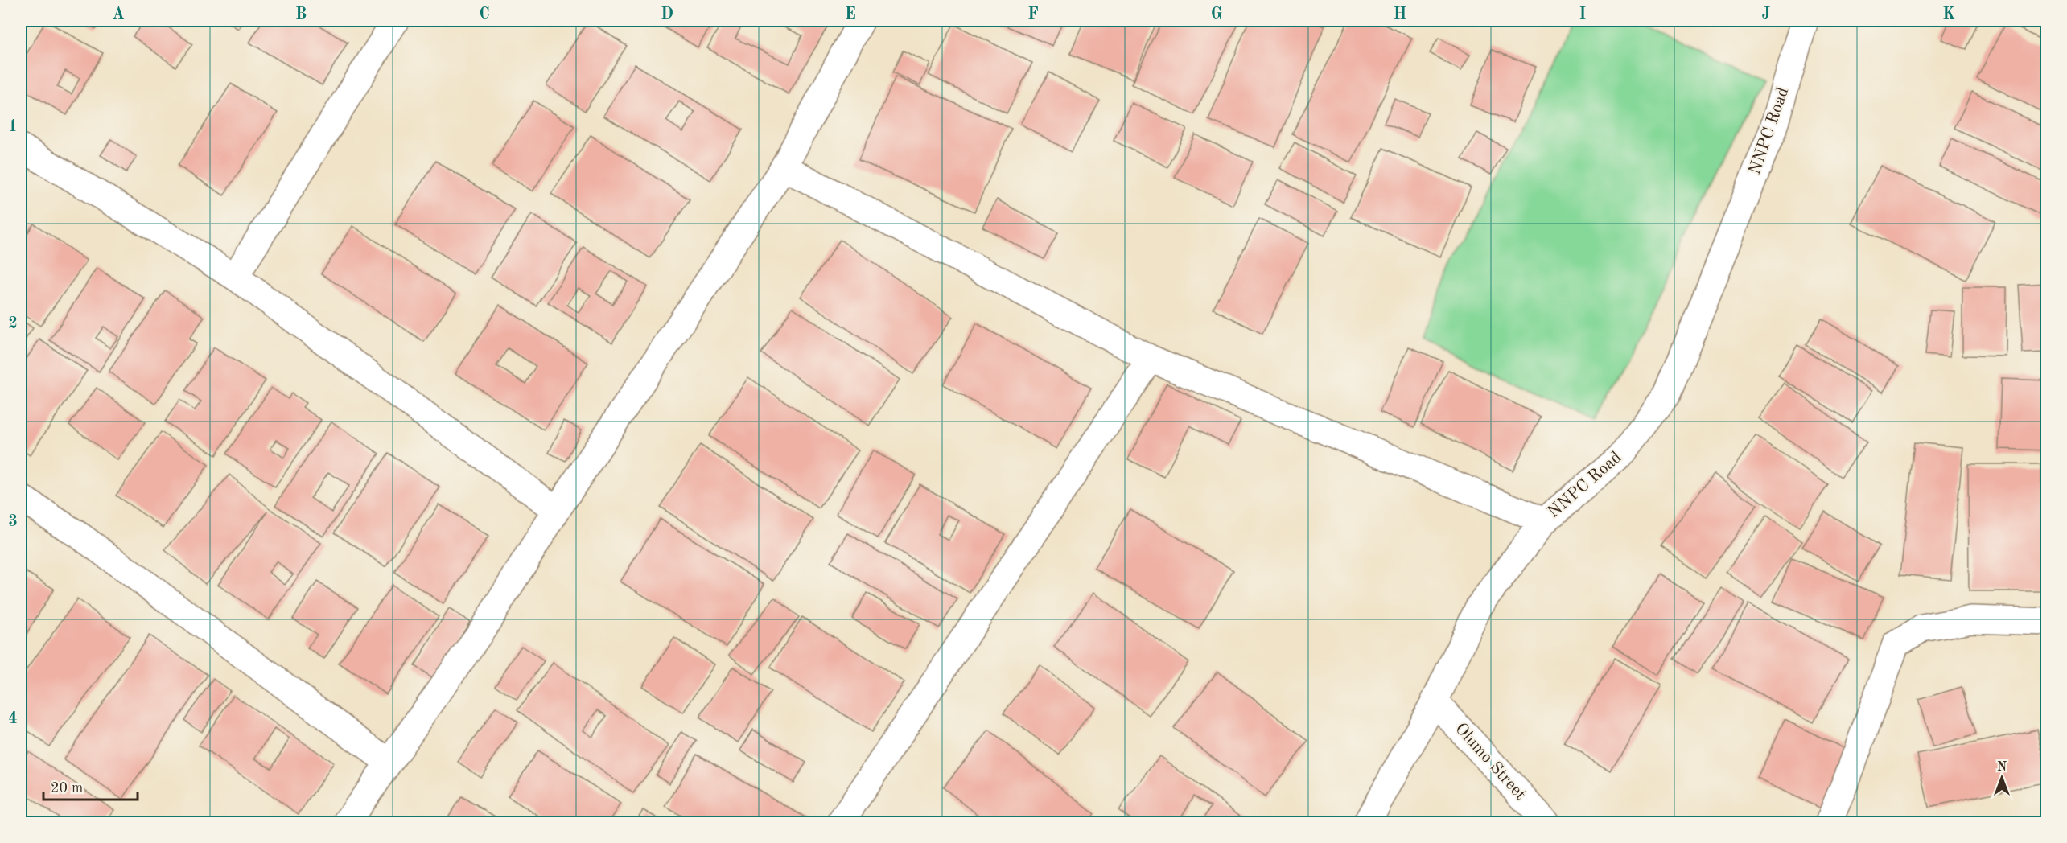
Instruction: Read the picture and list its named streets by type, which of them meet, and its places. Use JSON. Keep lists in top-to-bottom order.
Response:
{
  "streets": {
    "street": ["NNPC Road", "Olumo Street"]
  },
  "crossings": [
    ["NNPC Road", "Olumo Street"]
  ],
  "scale_bar": "20 m",
  "north": "top",
  "grid": {
    "columns": [
      "A",
      "B",
      "C",
      "D",
      "E",
      "F",
      "G",
      "H",
      "I",
      "J",
      "K"
    ],
    "rows": [
      "1",
      "2",
      "3",
      "4"
    ]
  }
}
